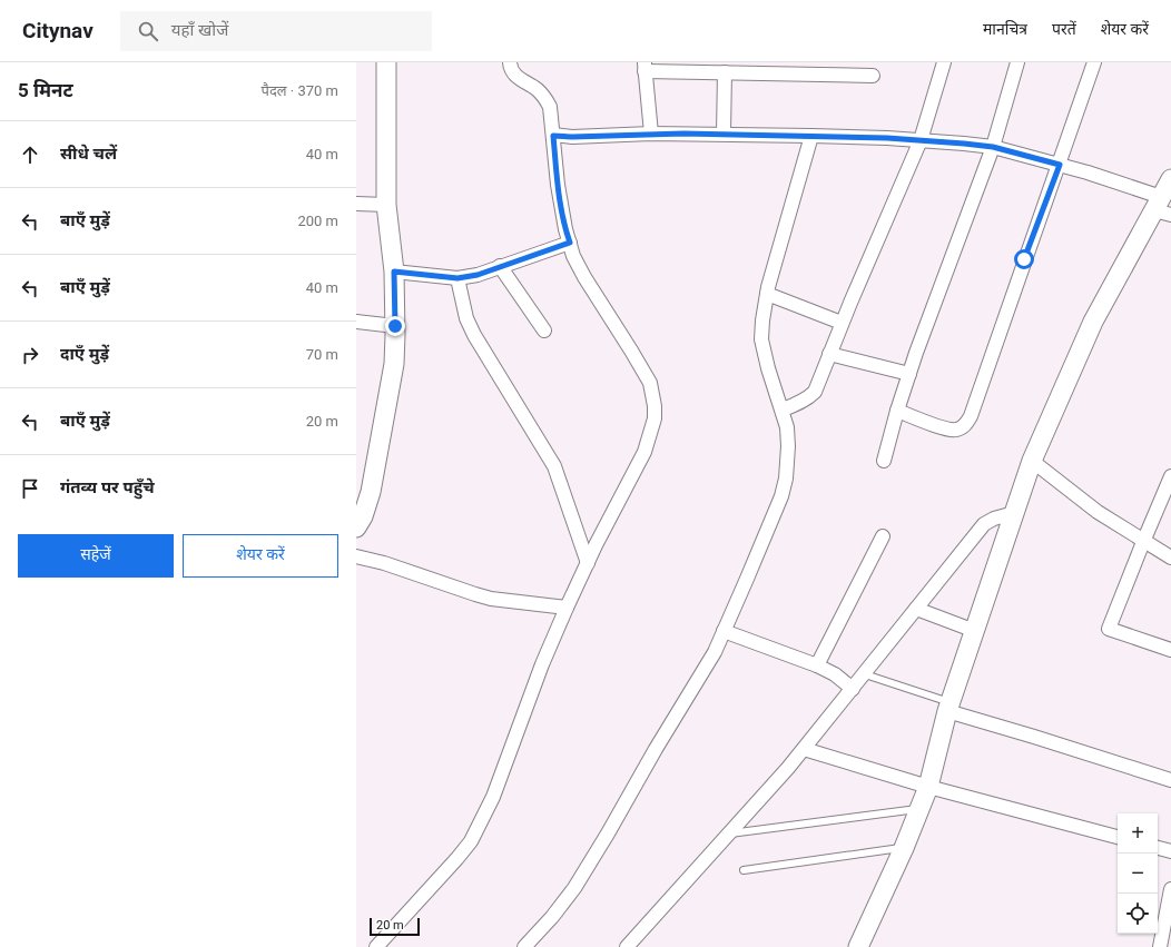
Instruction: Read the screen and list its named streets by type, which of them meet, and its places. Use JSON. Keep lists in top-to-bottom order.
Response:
{
  "scale_bar": "20 m",
  "page": {
    "header": "Citynav",
    "search": "यहाँ खोजें",
    "nav": ["मानचित्र", "परतें", "शेयर करें"],
    "heading": ["5 मिनट", "पैदल · 370 m"],
    "list": [
      ["सीधे चलें", "40 m"],
      ["बाएँ मुड़ें", "200 m"],
      ["बाएँ मुड़ें", "40 m"],
      ["दाएँ मुड़ें", "70 m"],
      ["बाएँ मुड़ें", "20 m"],
      "गंतव्य पर पहुँचे"
    ],
    "buttons": ["सहेजें", "शेयर करें"],
    "map_buttons": ["+", "−"],
    "scale": "20 m"
  }
}
